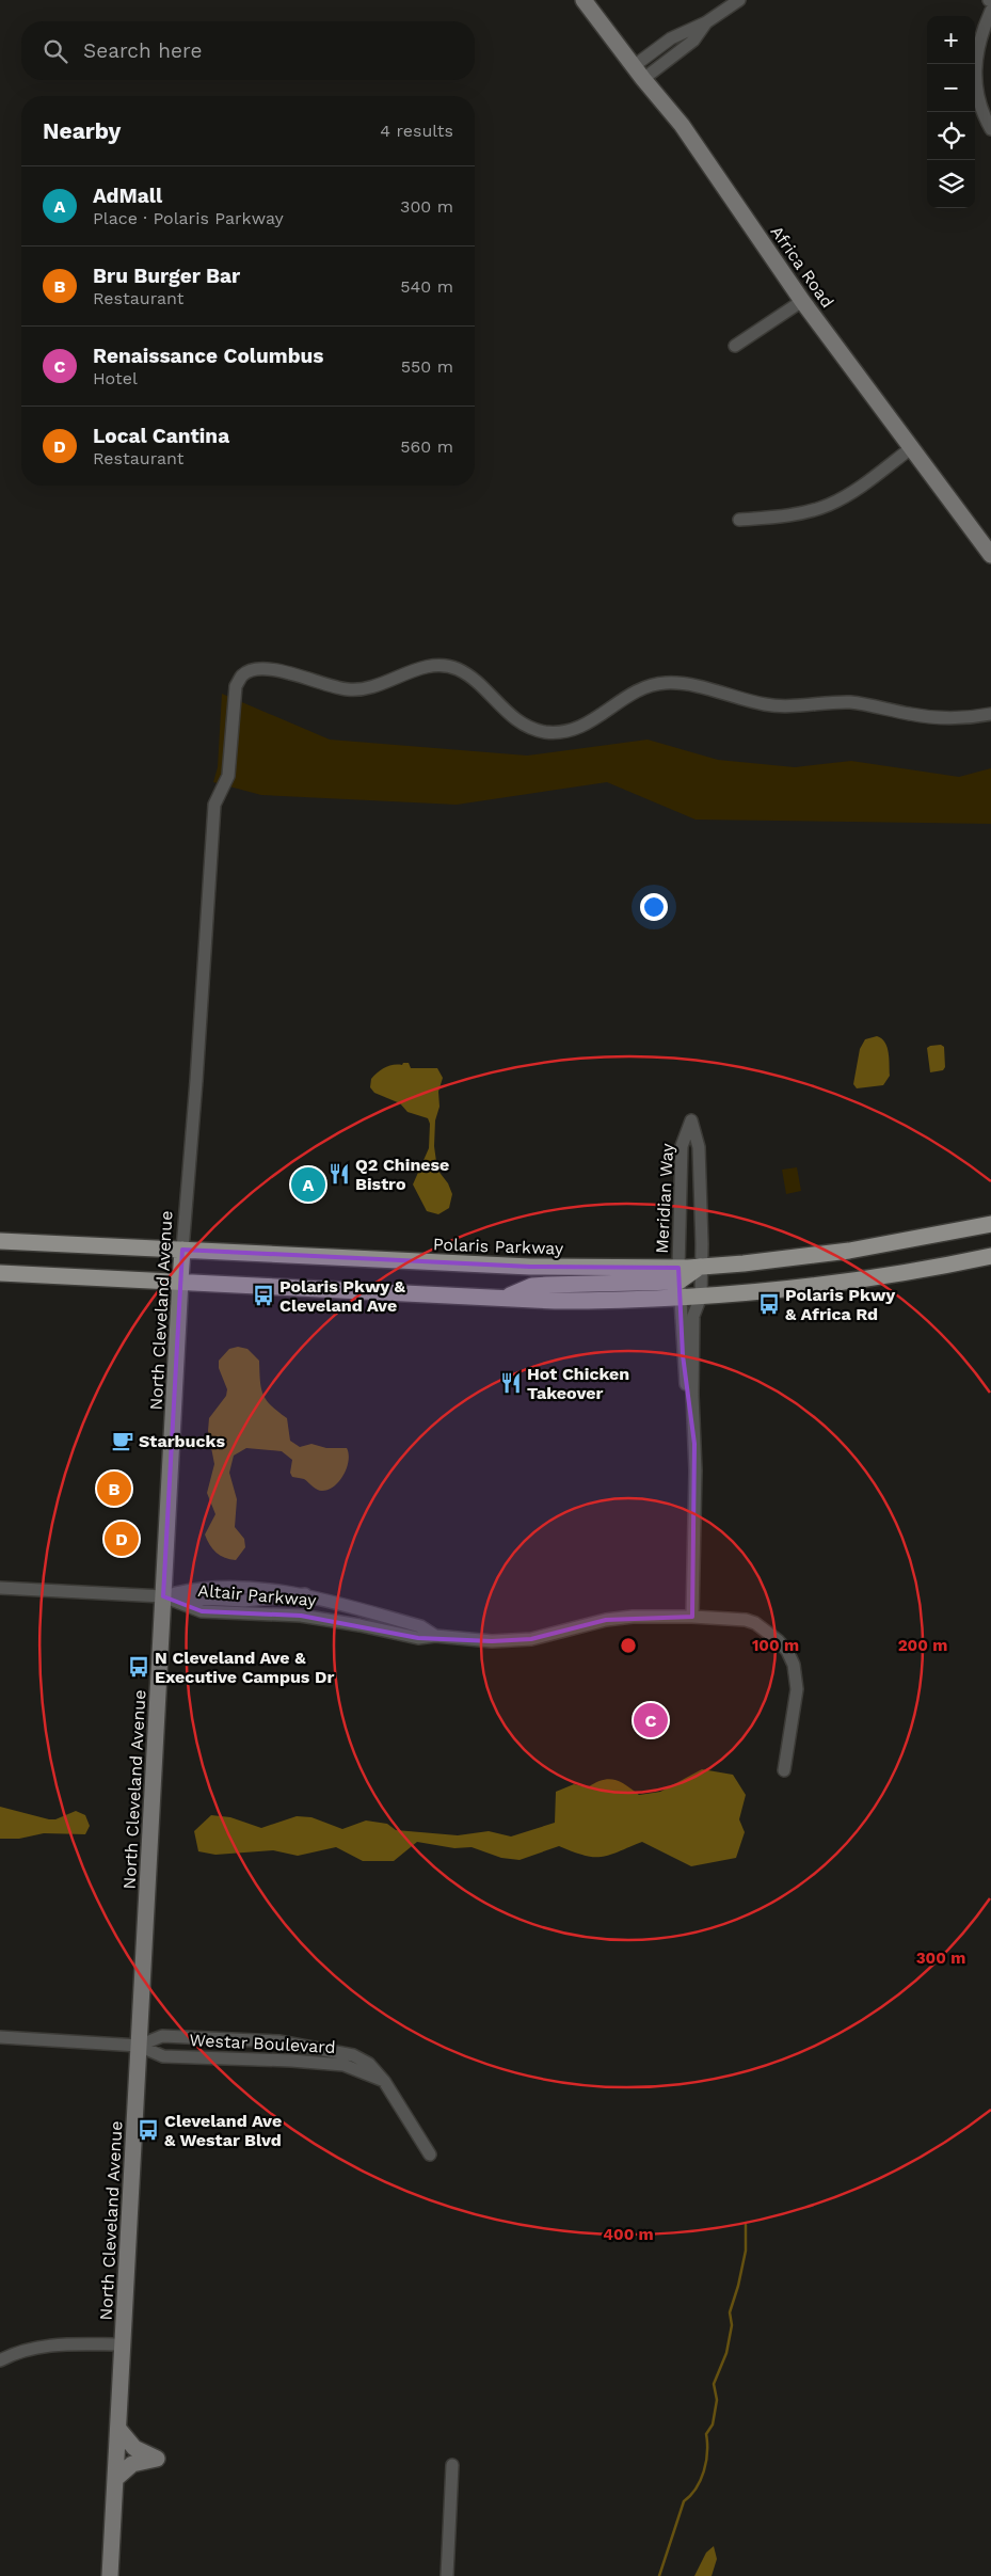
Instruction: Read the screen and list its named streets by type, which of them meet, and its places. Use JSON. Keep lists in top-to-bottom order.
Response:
{
  "streets": {
    "main road": ["Africa Road", "Polaris Parkway", "North Cleveland Avenue"],
    "street": ["Meridian Way", "Altair Parkway", "Westar Boulevard"]
  },
  "crossings": [
    ["Meridian Way", "Polaris Parkway"],
    ["Meridian Way", "Altair Parkway"],
    ["Polaris Parkway", "North Cleveland Avenue"],
    ["North Cleveland Avenue", "Altair Parkway"],
    ["North Cleveland Avenue", "Westar Boulevard"]
  ],
  "places": {
    "restaurant": ["Q2 Chinese Bistro", "Hot Chicken Takeover"],
    "bus stop": [
      "Polaris Pkwy & Cleveland Ave",
      "Polaris Pkwy & Africa Rd",
      "N Cleveland Ave & Executive Campus Dr",
      "Cleveland Ave & Westar Blvd"
    ],
    "cafe": ["Starbucks"]
  },
  "page": {
    "map_buttons": ["+", "−"],
    "search": "Search here",
    "heading": ["Nearby", "4 results"],
    "list": [
      {
        "mark": "A",
        "name": "AdMall",
        "note": "Place · Polaris Parkway",
        "value": "300 m"
      },
      {
        "mark": "B",
        "name": "Bru Burger Bar",
        "note": "Restaurant",
        "value": "540 m"
      },
      {
        "mark": "C",
        "name": "Renaissance Columbus",
        "note": "Hotel",
        "value": "550 m"
      },
      {
        "mark": "D",
        "name": "Local Cantina",
        "note": "Restaurant",
        "value": "560 m"
      }
    ],
    "pins": [
      "A",
      "B",
      "D",
      "C"
    ]
  },
  "rings": [
    "100 m",
    "200 m",
    "300 m",
    "400 m"
  ]
}
